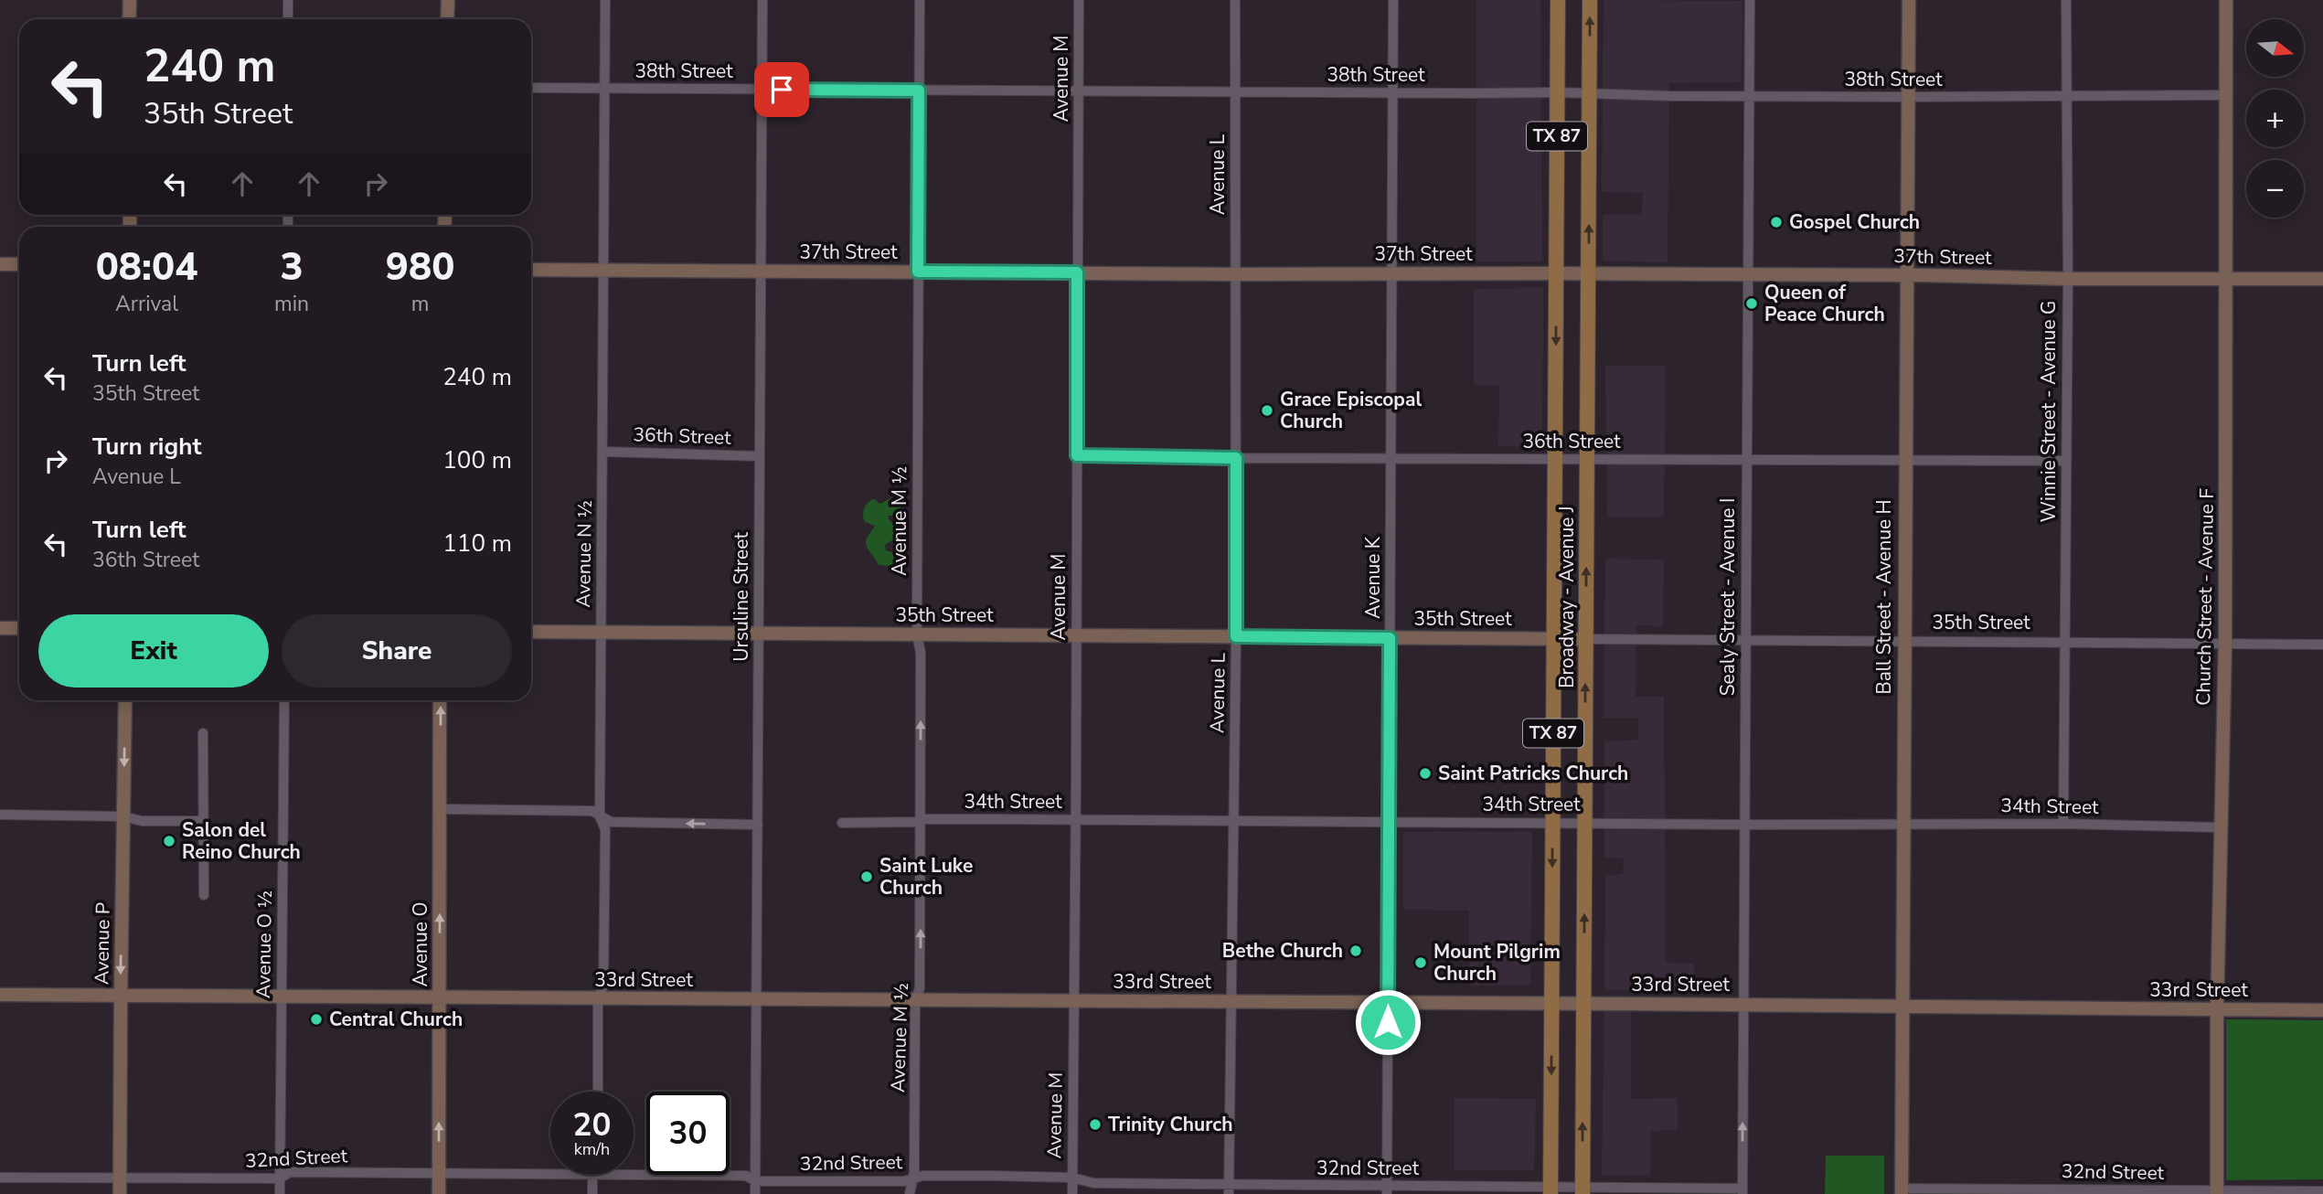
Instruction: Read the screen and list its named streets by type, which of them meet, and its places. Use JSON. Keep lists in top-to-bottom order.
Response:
{
  "streets": {
    "main road": ["TX 87", "Broadway - Avenue J"],
    "street": [
      "38th Street",
      "Avenue M",
      "Avenue L",
      "37th Street",
      "Winnie Street - Avenue G",
      "36th Street",
      "Avenue M ½",
      "Avenue N ½",
      "Avenue K",
      "Ursuline Street",
      "Sealy Street - Avenue I",
      "Ball Street - Avenue H",
      "Church Street - Avenue F",
      "35th Street",
      "34th Street",
      "Avenue P",
      "Avenue O ½",
      "Avenue O",
      "33rd Street",
      "32nd Street"
    ]
  },
  "crossings": [
    ["38th Street", "Avenue M"],
    ["38th Street", "Avenue L"],
    ["38th Street", "Winnie Street - Avenue G"],
    ["38th Street", "Avenue M ½"],
    ["38th Street", "Avenue N ½"],
    ["38th Street", "Avenue K"],
    ["38th Street", "Ursuline Street"],
    ["38th Street", "Broadway - Avenue J"],
    ["38th Street", "Sealy Street - Avenue I"],
    ["38th Street", "Ball Street - Avenue H"],
    ["38th Street", "Church Street - Avenue F"],
    ["Avenue M", "37th Street"],
    ["Avenue M", "36th Street"],
    ["Avenue M", "35th Street"],
    ["Avenue M", "34th Street"],
    ["Avenue M", "33rd Street"],
    ["Avenue M", "32nd Street"],
    ["Avenue L", "37th Street"],
    ["Avenue L", "36th Street"],
    ["Avenue L", "35th Street"],
    ["Avenue L", "34th Street"],
    ["Avenue L", "33rd Street"],
    ["Avenue L", "32nd Street"],
    ["37th Street", "Winnie Street - Avenue G"],
    ["37th Street", "Avenue M ½"],
    ["37th Street", "Avenue N ½"],
    ["37th Street", "Avenue K"],
    ["37th Street", "Ursuline Street"],
    ["37th Street", "Broadway - Avenue J"],
    ["37th Street", "Sealy Street - Avenue I"],
    ["37th Street", "Ball Street - Avenue H"],
    ["37th Street", "Church Street - Avenue F"],
    ["Winnie Street - Avenue G", "36th Street"],
    ["Winnie Street - Avenue G", "35th Street"],
    ["Winnie Street - Avenue G", "34th Street"],
    ["36th Street", "Avenue N ½"],
    ["36th Street", "Avenue K"],
    ["36th Street", "Ursuline Street"],
    ["36th Street", "Broadway - Avenue J"],
    ["36th Street", "Sealy Street - Avenue I"],
    ["36th Street", "Ball Street - Avenue H"],
    ["Avenue M ½", "35th Street"],
    ["Avenue M ½", "34th Street"],
    ["Avenue M ½", "33rd Street"],
    ["Avenue M ½", "32nd Street"],
    ["Avenue N ½", "35th Street"],
    ["Avenue N ½", "33rd Street"],
    ["Avenue K", "35th Street"],
    ["Avenue K", "34th Street"],
    ["Avenue K", "33rd Street"],
    ["Avenue K", "32nd Street"],
    ["Ursuline Street", "35th Street"],
    ["Ursuline Street", "33rd Street"],
    ["Ursuline Street", "32nd Street"],
    ["Broadway - Avenue J", "35th Street"],
    ["Broadway - Avenue J", "34th Street"],
    ["Broadway - Avenue J", "33rd Street"],
    ["Broadway - Avenue J", "32nd Street"],
    ["Sealy Street - Avenue I", "35th Street"],
    ["Sealy Street - Avenue I", "34th Street"],
    ["Sealy Street - Avenue I", "33rd Street"],
    ["Sealy Street - Avenue I", "32nd Street"],
    ["Ball Street - Avenue H", "35th Street"],
    ["Ball Street - Avenue H", "34th Street"],
    ["Ball Street - Avenue H", "33rd Street"],
    ["Ball Street - Avenue H", "32nd Street"],
    ["Church Street - Avenue F", "35th Street"],
    ["Church Street - Avenue F", "34th Street"],
    ["Church Street - Avenue F", "33rd Street"],
    ["Church Street - Avenue F", "32nd Street"],
    ["Avenue P", "33rd Street"],
    ["Avenue P", "32nd Street"],
    ["Avenue O ½", "33rd Street"],
    ["Avenue O ½", "32nd Street"],
    ["Avenue O", "33rd Street"],
    ["Avenue O", "32nd Street"]
  ],
  "one_way": ["Avenue O"],
  "places": [
    "Gospel Church",
    "Queen of Peace Church",
    "Grace Episcopal Church",
    "Saint Patricks Church",
    "Salon del Reino Church",
    "Saint Luke Church",
    "Bethe Church",
    "Mount Pilgrim Church",
    "Central Church",
    "Trinity Church"
  ],
  "north": "right",
  "page": {
    "map_buttons": ["+", "−"],
    "turn": ["240 m", "35th Street"],
    "eta": [
      "08:04",
      "Arrival",
      "3",
      "min",
      "980",
      "m"
    ],
    "list": [
      {
        "name": "Turn left",
        "note": "35th Street",
        "value": "240 m"
      },
      {
        "name": "Turn right",
        "note": "Avenue L",
        "value": "100 m"
      },
      {
        "name": "Turn left",
        "note": "36th Street",
        "value": "110 m"
      }
    ],
    "buttons": ["Exit", "Share"],
    "speed": "20 km/h",
    "limit": "30"
  }
}
